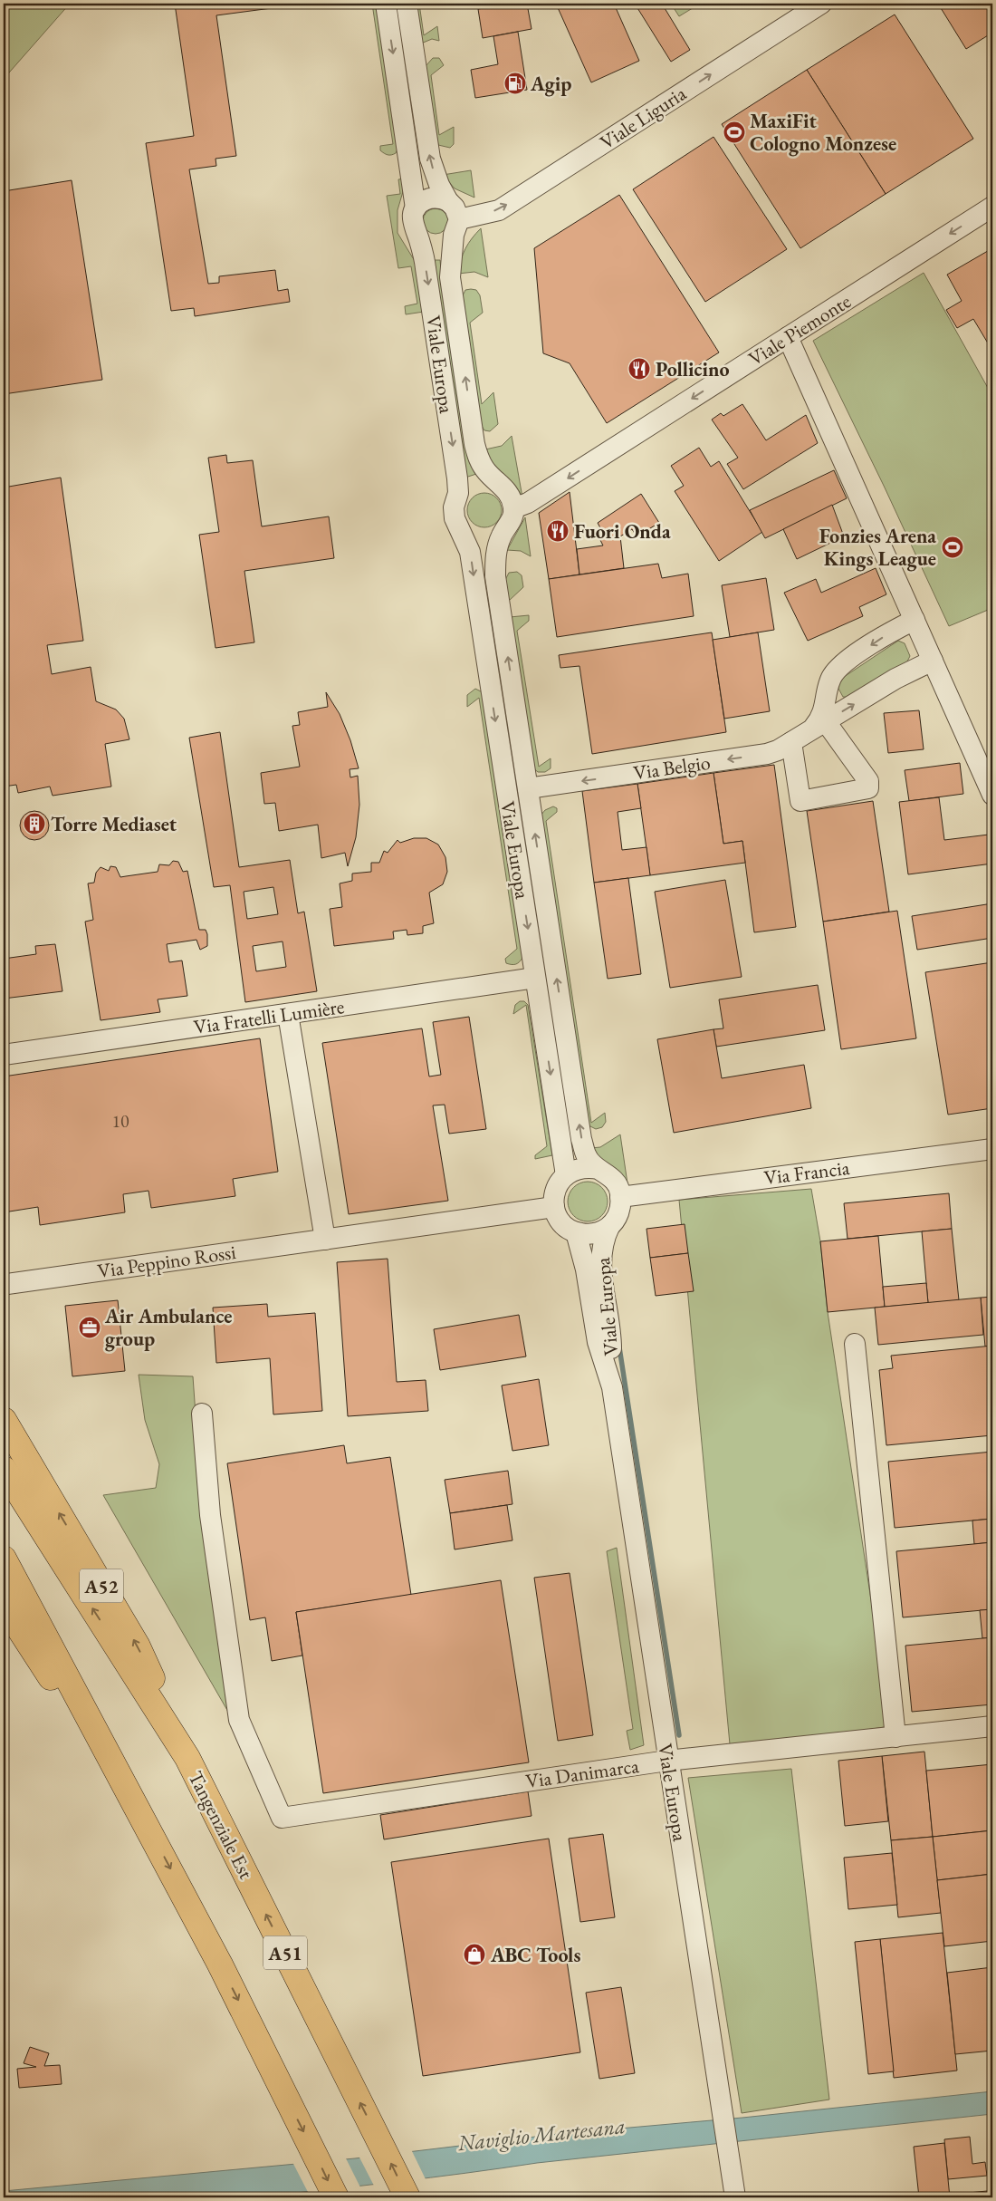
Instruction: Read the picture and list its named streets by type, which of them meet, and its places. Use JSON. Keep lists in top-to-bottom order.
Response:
{
  "streets": {
    "highway": ["A52", "Tangenziale Est", "A51"],
    "street": [
      "Viale Liguria",
      "Viale Piemonte",
      "Viale Europa",
      "Via Belgio",
      "Via Fratelli Lumière",
      "Via Francia",
      "Via Peppino Rossi",
      "Via Danimarca"
    ]
  },
  "crossings": [
    ["Viale Liguria", "Viale Europa"],
    ["Viale Piemonte", "Viale Europa"],
    ["Viale Europa", "Via Belgio"],
    ["Viale Europa", "Via Fratelli Lumière"],
    ["Viale Europa", "Via Francia"],
    ["Viale Europa", "Via Peppino Rossi"],
    ["Viale Europa", "Via Danimarca"],
    ["Via Francia", "Via Peppino Rossi"],
    ["A52", "Tangenziale Est"]
  ],
  "one_way": ["Viale Liguria", "Viale Piemonte"],
  "water": ["Naviglio Martesana"],
  "places": {
    "fuel station": ["Agip"],
    "sports": ["MaxiFit Cologno Monzese", "Fonzies Arena Kings League"],
    "restaurant": ["Pollicino", "Fuori Onda"],
    "building": ["Torre Mediaset"],
    "office": ["Air Ambulance group"],
    "shop": ["ABC Tools"]
  },
  "house_numbers": ["10"]
}
